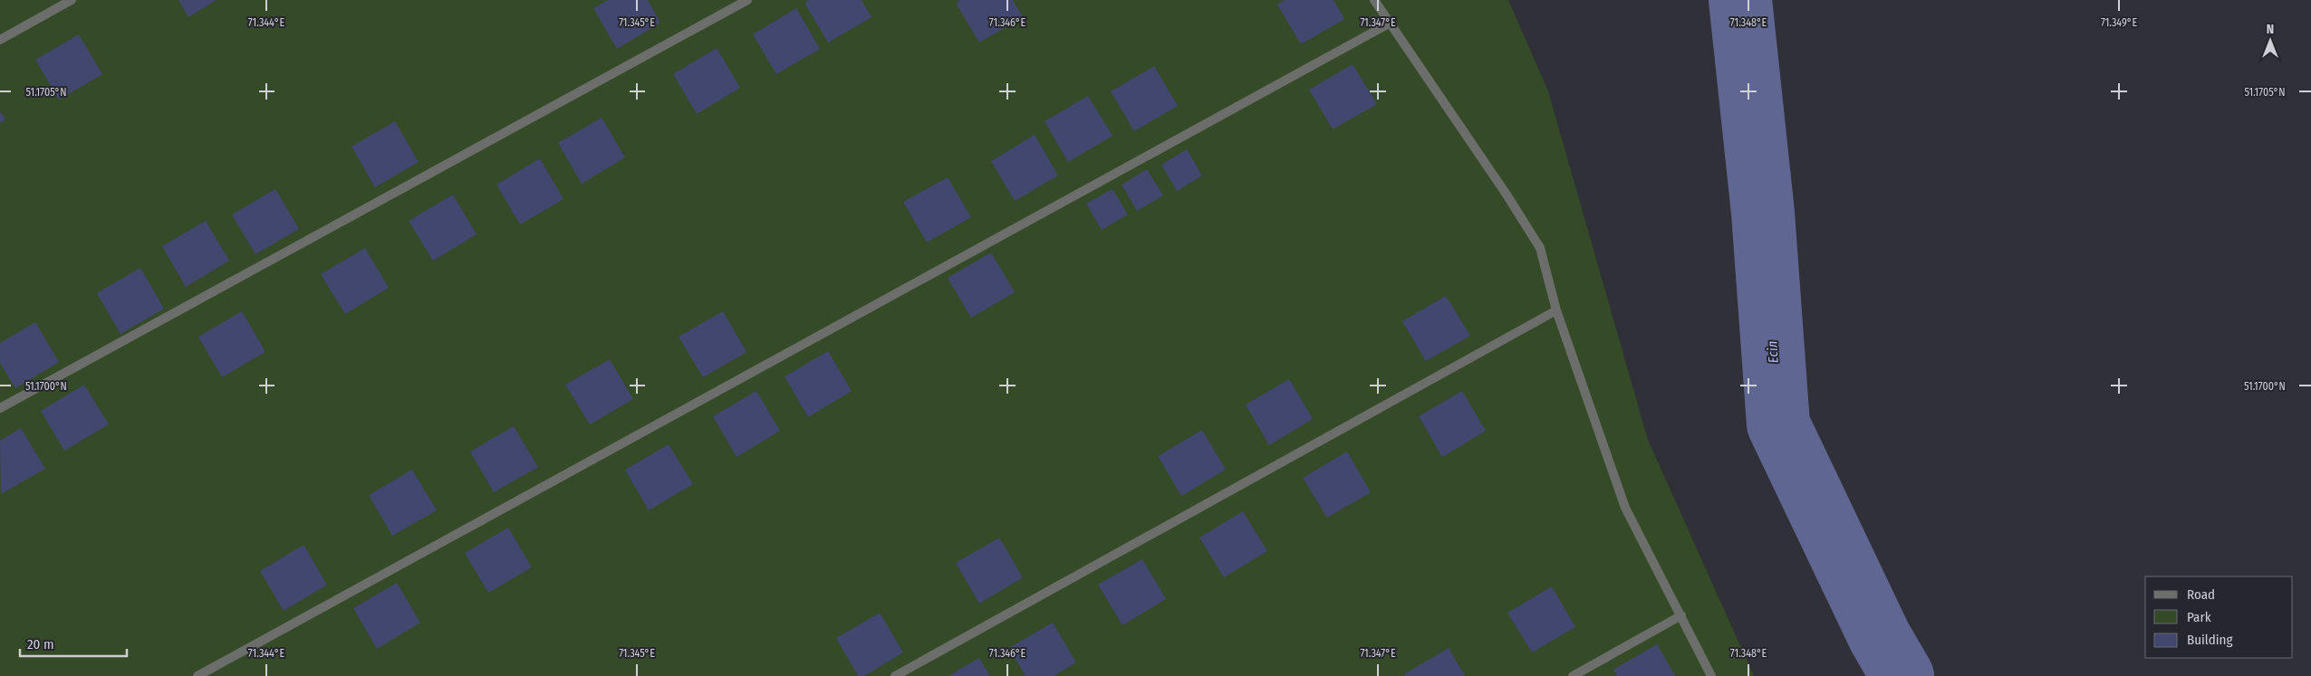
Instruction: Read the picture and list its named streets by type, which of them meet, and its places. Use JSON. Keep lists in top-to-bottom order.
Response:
{
  "water": ["Есіл"],
  "legend": ["Road", "Park", "Building"],
  "scale_bar": "20 m",
  "north": "top",
  "coordinates": [
    "71.344°E",
    "71.345°E",
    "71.346°E",
    "71.347°E",
    "71.348°E",
    "71.349°E",
    "51.1705°N",
    "51.1700°N"
  ]
}
